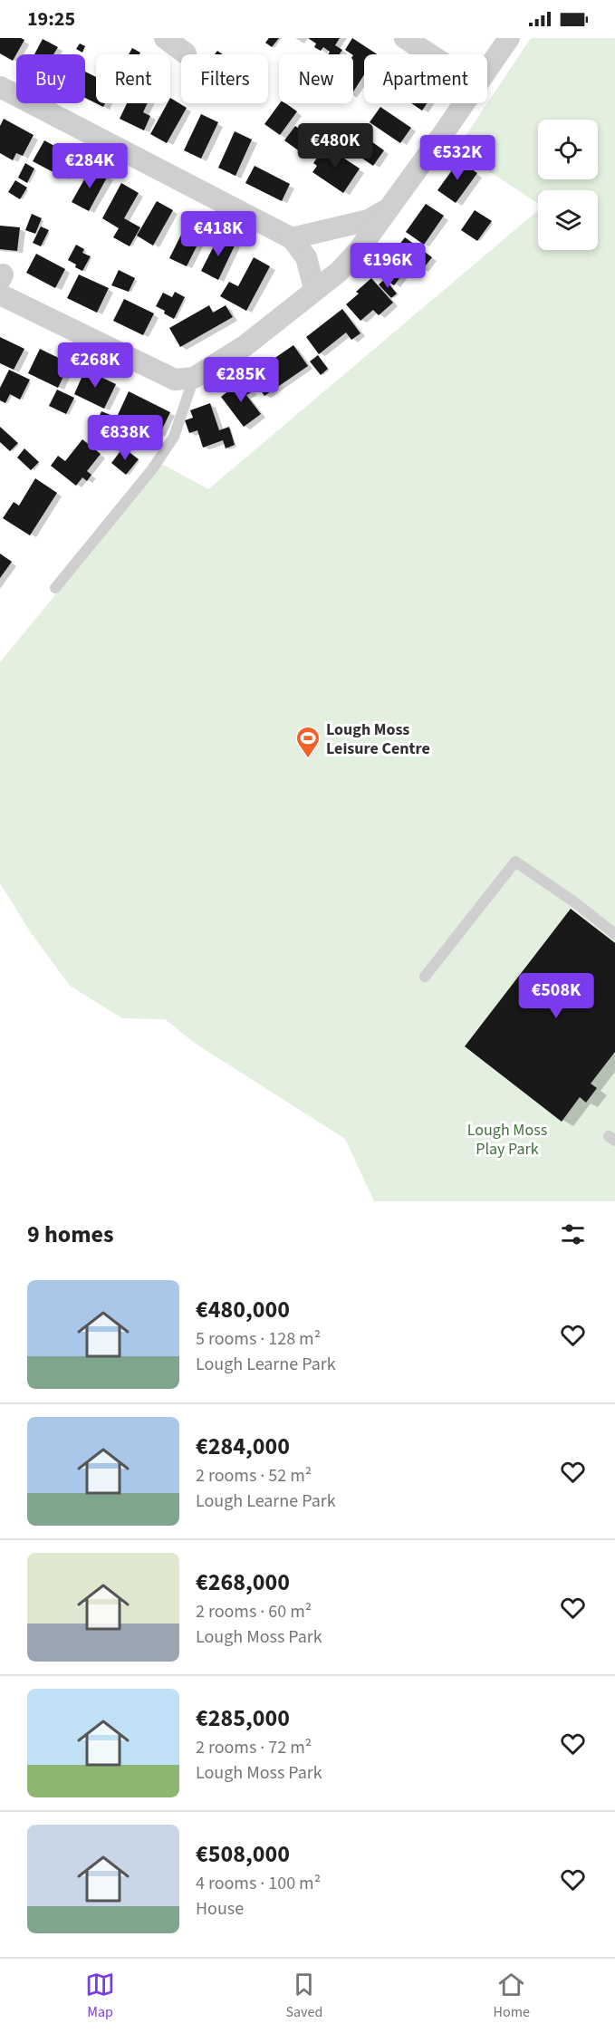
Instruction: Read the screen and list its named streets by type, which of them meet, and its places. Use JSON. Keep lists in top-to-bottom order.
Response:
{
  "parks": ["Lough Moss Play Park"],
  "places": {
    "sports": ["Lough Moss Leisure Centre"]
  },
  "page": {
    "status": "19:25",
    "chip": [
      "Buy",
      "Rent",
      "Filters",
      "New",
      "Apartment"
    ],
    "price": [
      "€480K",
      "€532K",
      "€284K",
      "€418K",
      "€196K",
      "€268K",
      "€285K",
      "€838K",
      "€508K"
    ],
    "heading": "9 homes",
    "list": [
      {
        "name": "€480,000",
        "note": "5 rooms · 128 m² · Lough Learne Park"
      },
      {
        "name": "€284,000",
        "note": "2 rooms · 52 m² · Lough Learne Park"
      },
      {
        "name": "€268,000",
        "note": "2 rooms · 60 m² · Lough Moss Park"
      },
      {
        "name": "€285,000",
        "note": "2 rooms · 72 m² · Lough Moss Park"
      },
      {
        "name": "€508,000",
        "note": "4 rooms · 100 m² · House"
      }
    ],
    "tabs": ["Map", "Saved", "Home"]
  }
}
